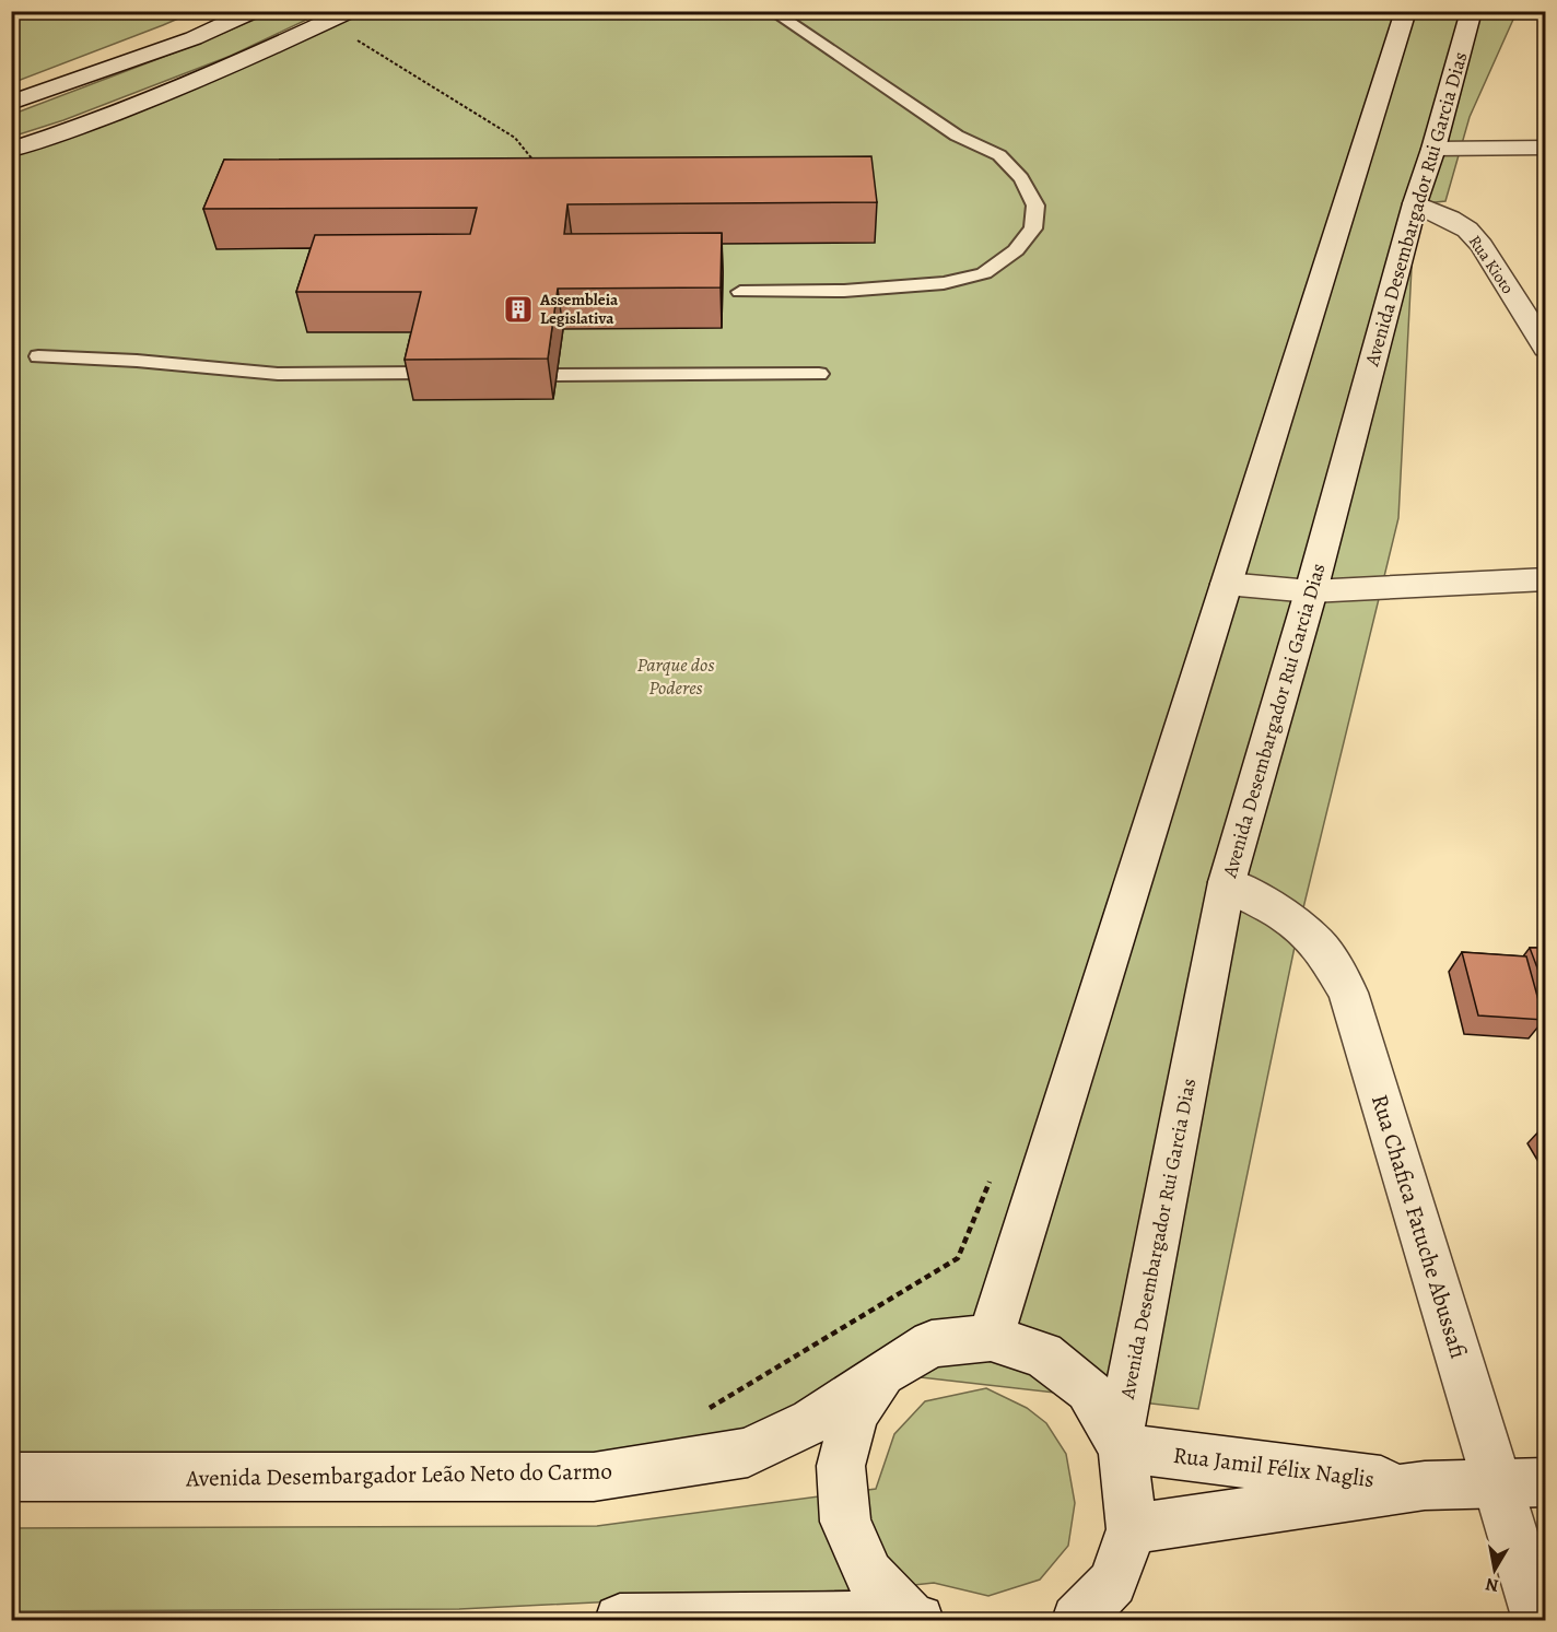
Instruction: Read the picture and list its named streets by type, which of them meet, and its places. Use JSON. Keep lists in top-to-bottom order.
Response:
{
  "streets": {
    "main road": [
      "Avenida Desembargador Rui Garcia Dias",
      "Rua Kioto",
      "Rua Chafica Fatuche Abussafi",
      "Rua Jamil Félix Naglis",
      "Avenida Desembargador Leão Neto do Carmo"
    ]
  },
  "crossings": [
    ["Avenida Desembargador Rui Garcia Dias", "Rua Kioto"],
    ["Avenida Desembargador Rui Garcia Dias", "Rua Chafica Fatuche Abussafi"],
    ["Avenida Desembargador Rui Garcia Dias", "Rua Jamil Félix Naglis"],
    ["Rua Chafica Fatuche Abussafi", "Rua Jamil Félix Naglis"]
  ],
  "parks": ["Parque dos Poderes"],
  "places": {
    "building": ["Assembleia Legislativa"]
  },
  "north": "bottom"
}
